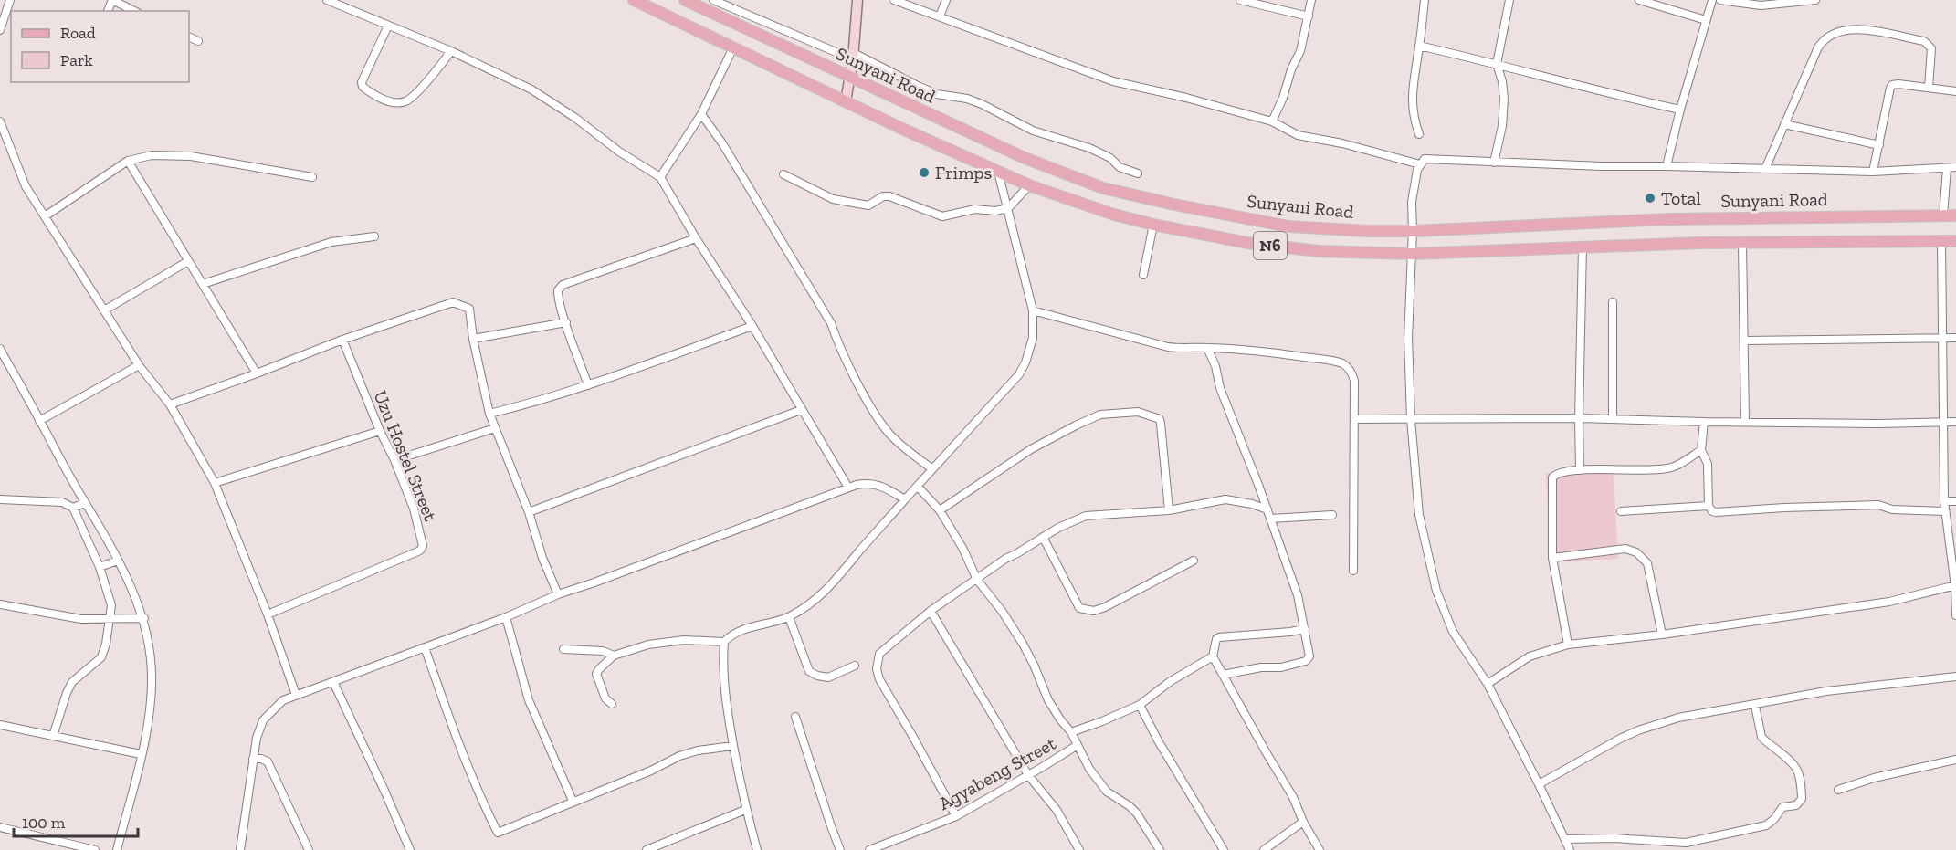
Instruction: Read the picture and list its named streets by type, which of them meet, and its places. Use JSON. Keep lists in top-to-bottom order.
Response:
{
  "streets": {
    "main road": ["Sunyani Road", "N6"],
    "street": ["Uzu Hostel Street", "Agyabeng Street"]
  },
  "places": ["Frimps", "Total"],
  "legend": ["Road", "Park"],
  "scale_bar": "100 m"
}
